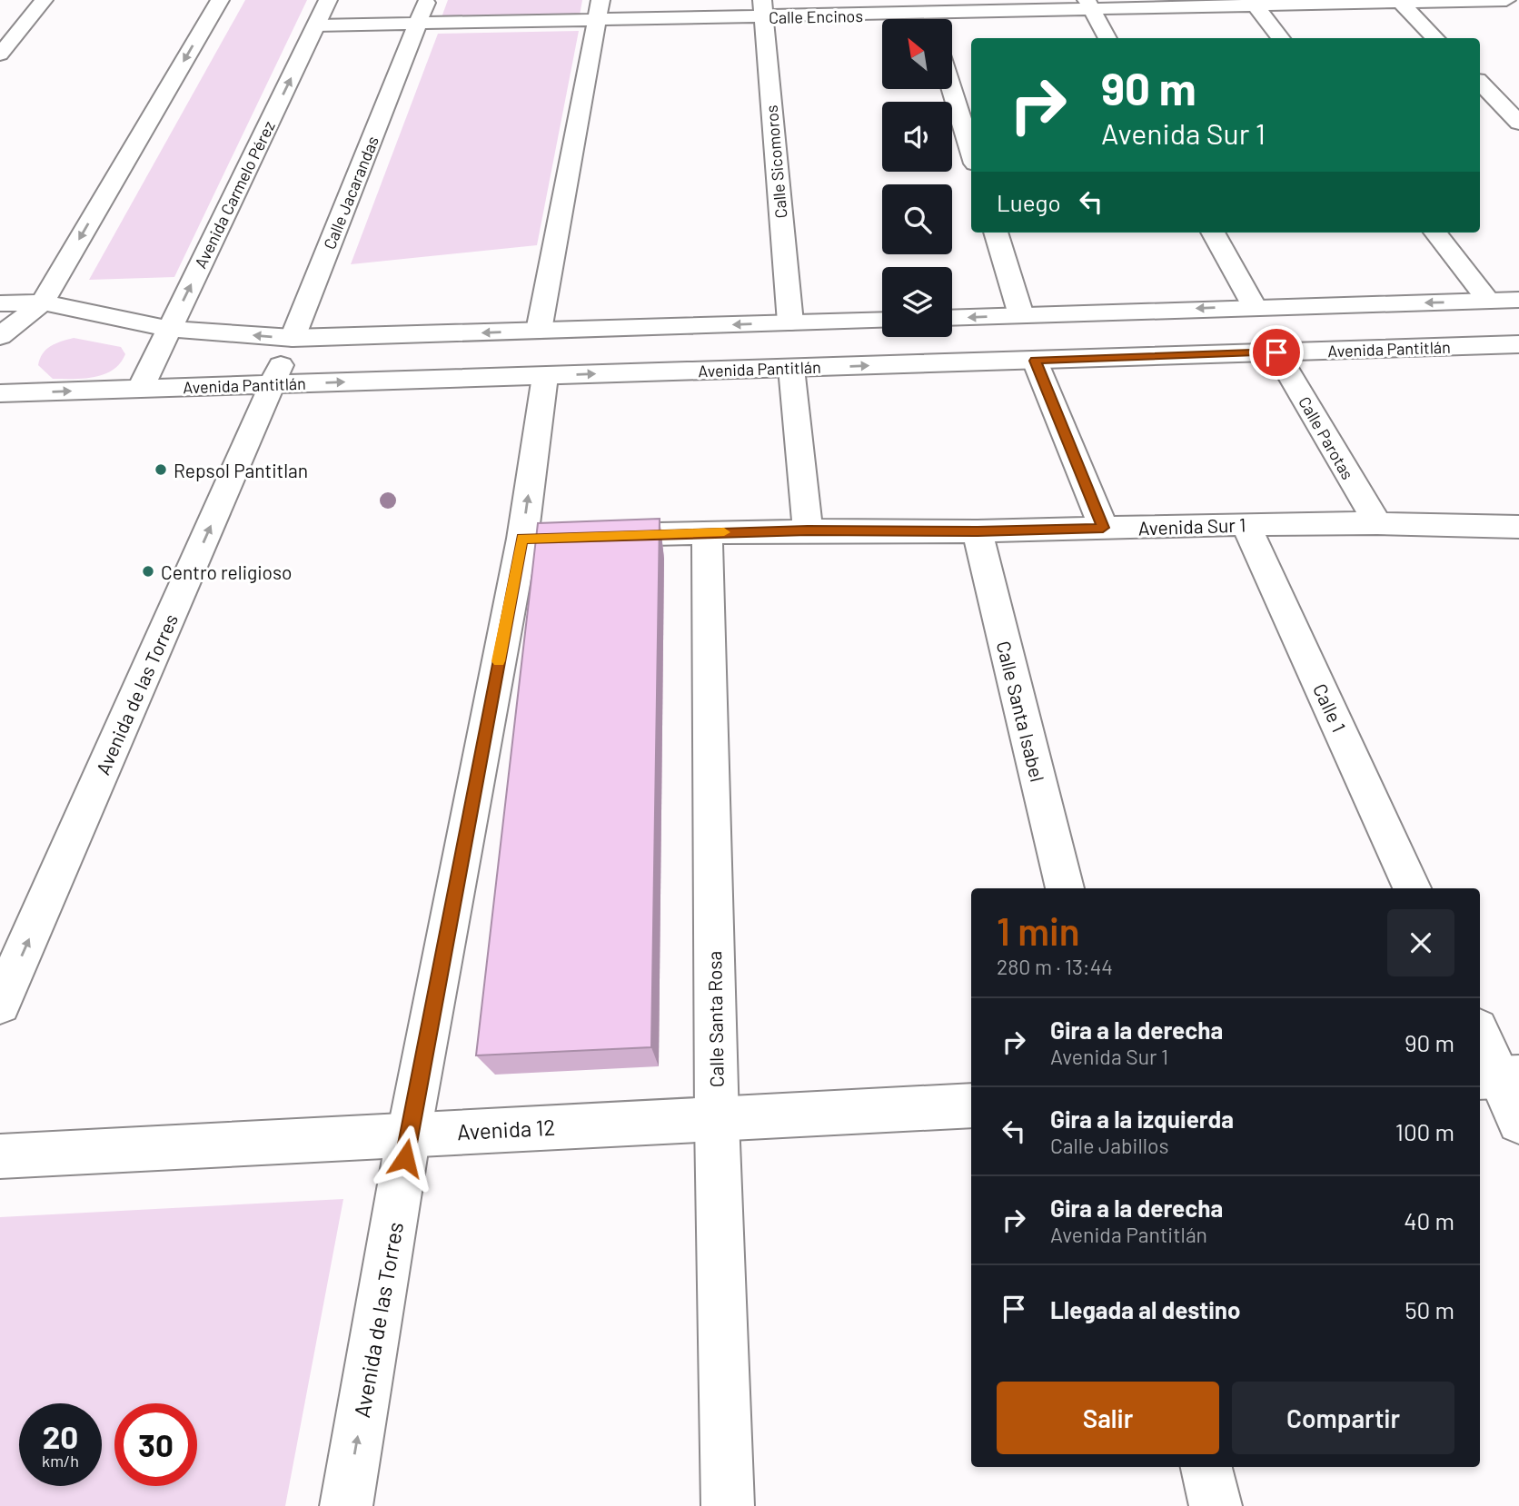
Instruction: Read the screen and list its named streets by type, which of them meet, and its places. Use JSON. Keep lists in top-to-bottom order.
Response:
{
  "streets": {
    "street": [
      "Calle Encinos",
      "Calle Sicomoros",
      "Calle Jacarandas",
      "Avenida Carmelo Pérez",
      "Avenida Pantitlán",
      "Calle Parotas",
      "Avenida Sur 1",
      "Avenida de las Torres",
      "Calle 1",
      "Calle Santa Isabel",
      "Calle Santa Rosa",
      "Avenida 12"
    ]
  },
  "crossings": [
    ["Calle Encinos", "Calle Sicomoros"],
    ["Calle Encinos", "Calle Jacarandas"],
    ["Calle Encinos", "Avenida Carmelo Pérez"],
    ["Calle Jacarandas", "Avenida Pantitlán"],
    ["Calle Jacarandas", "Avenida de las Torres"],
    ["Avenida Carmelo Pérez", "Avenida Pantitlán"],
    ["Avenida Pantitlán", "Calle Parotas"],
    ["Avenida Pantitlán", "Avenida de las Torres"],
    ["Calle Parotas", "Avenida Sur 1"],
    ["Avenida Sur 1", "Calle 1"],
    ["Avenida Sur 1", "Calle Santa Isabel"],
    ["Avenida Sur 1", "Calle Santa Rosa"],
    ["Avenida de las Torres", "Avenida 12"],
    ["Calle Santa Rosa", "Avenida 12"]
  ],
  "one_way": ["Avenida de las Torres"],
  "places": ["Repsol Pantitlan", "Centro religioso"],
  "north": "top left",
  "page": {
    "turn": ["90 m", "Avenida Sur 1"],
    "then": "Luego",
    "heading": ["1 min", "280 m · 13:44"],
    "list": [
      {
        "name": "Gira a la derecha",
        "note": "Avenida Sur 1",
        "value": "90 m"
      },
      {
        "name": "Gira a la izquierda",
        "note": "Calle Jabillos",
        "value": "100 m"
      },
      {
        "name": "Gira a la derecha",
        "note": "Avenida Pantitlán",
        "value": "40 m"
      },
      {
        "name": "Llegada al destino",
        "value": "50 m"
      }
    ],
    "buttons": ["Salir", "Compartir"],
    "speed": "20 km/h",
    "limit": "30"
  }
}
